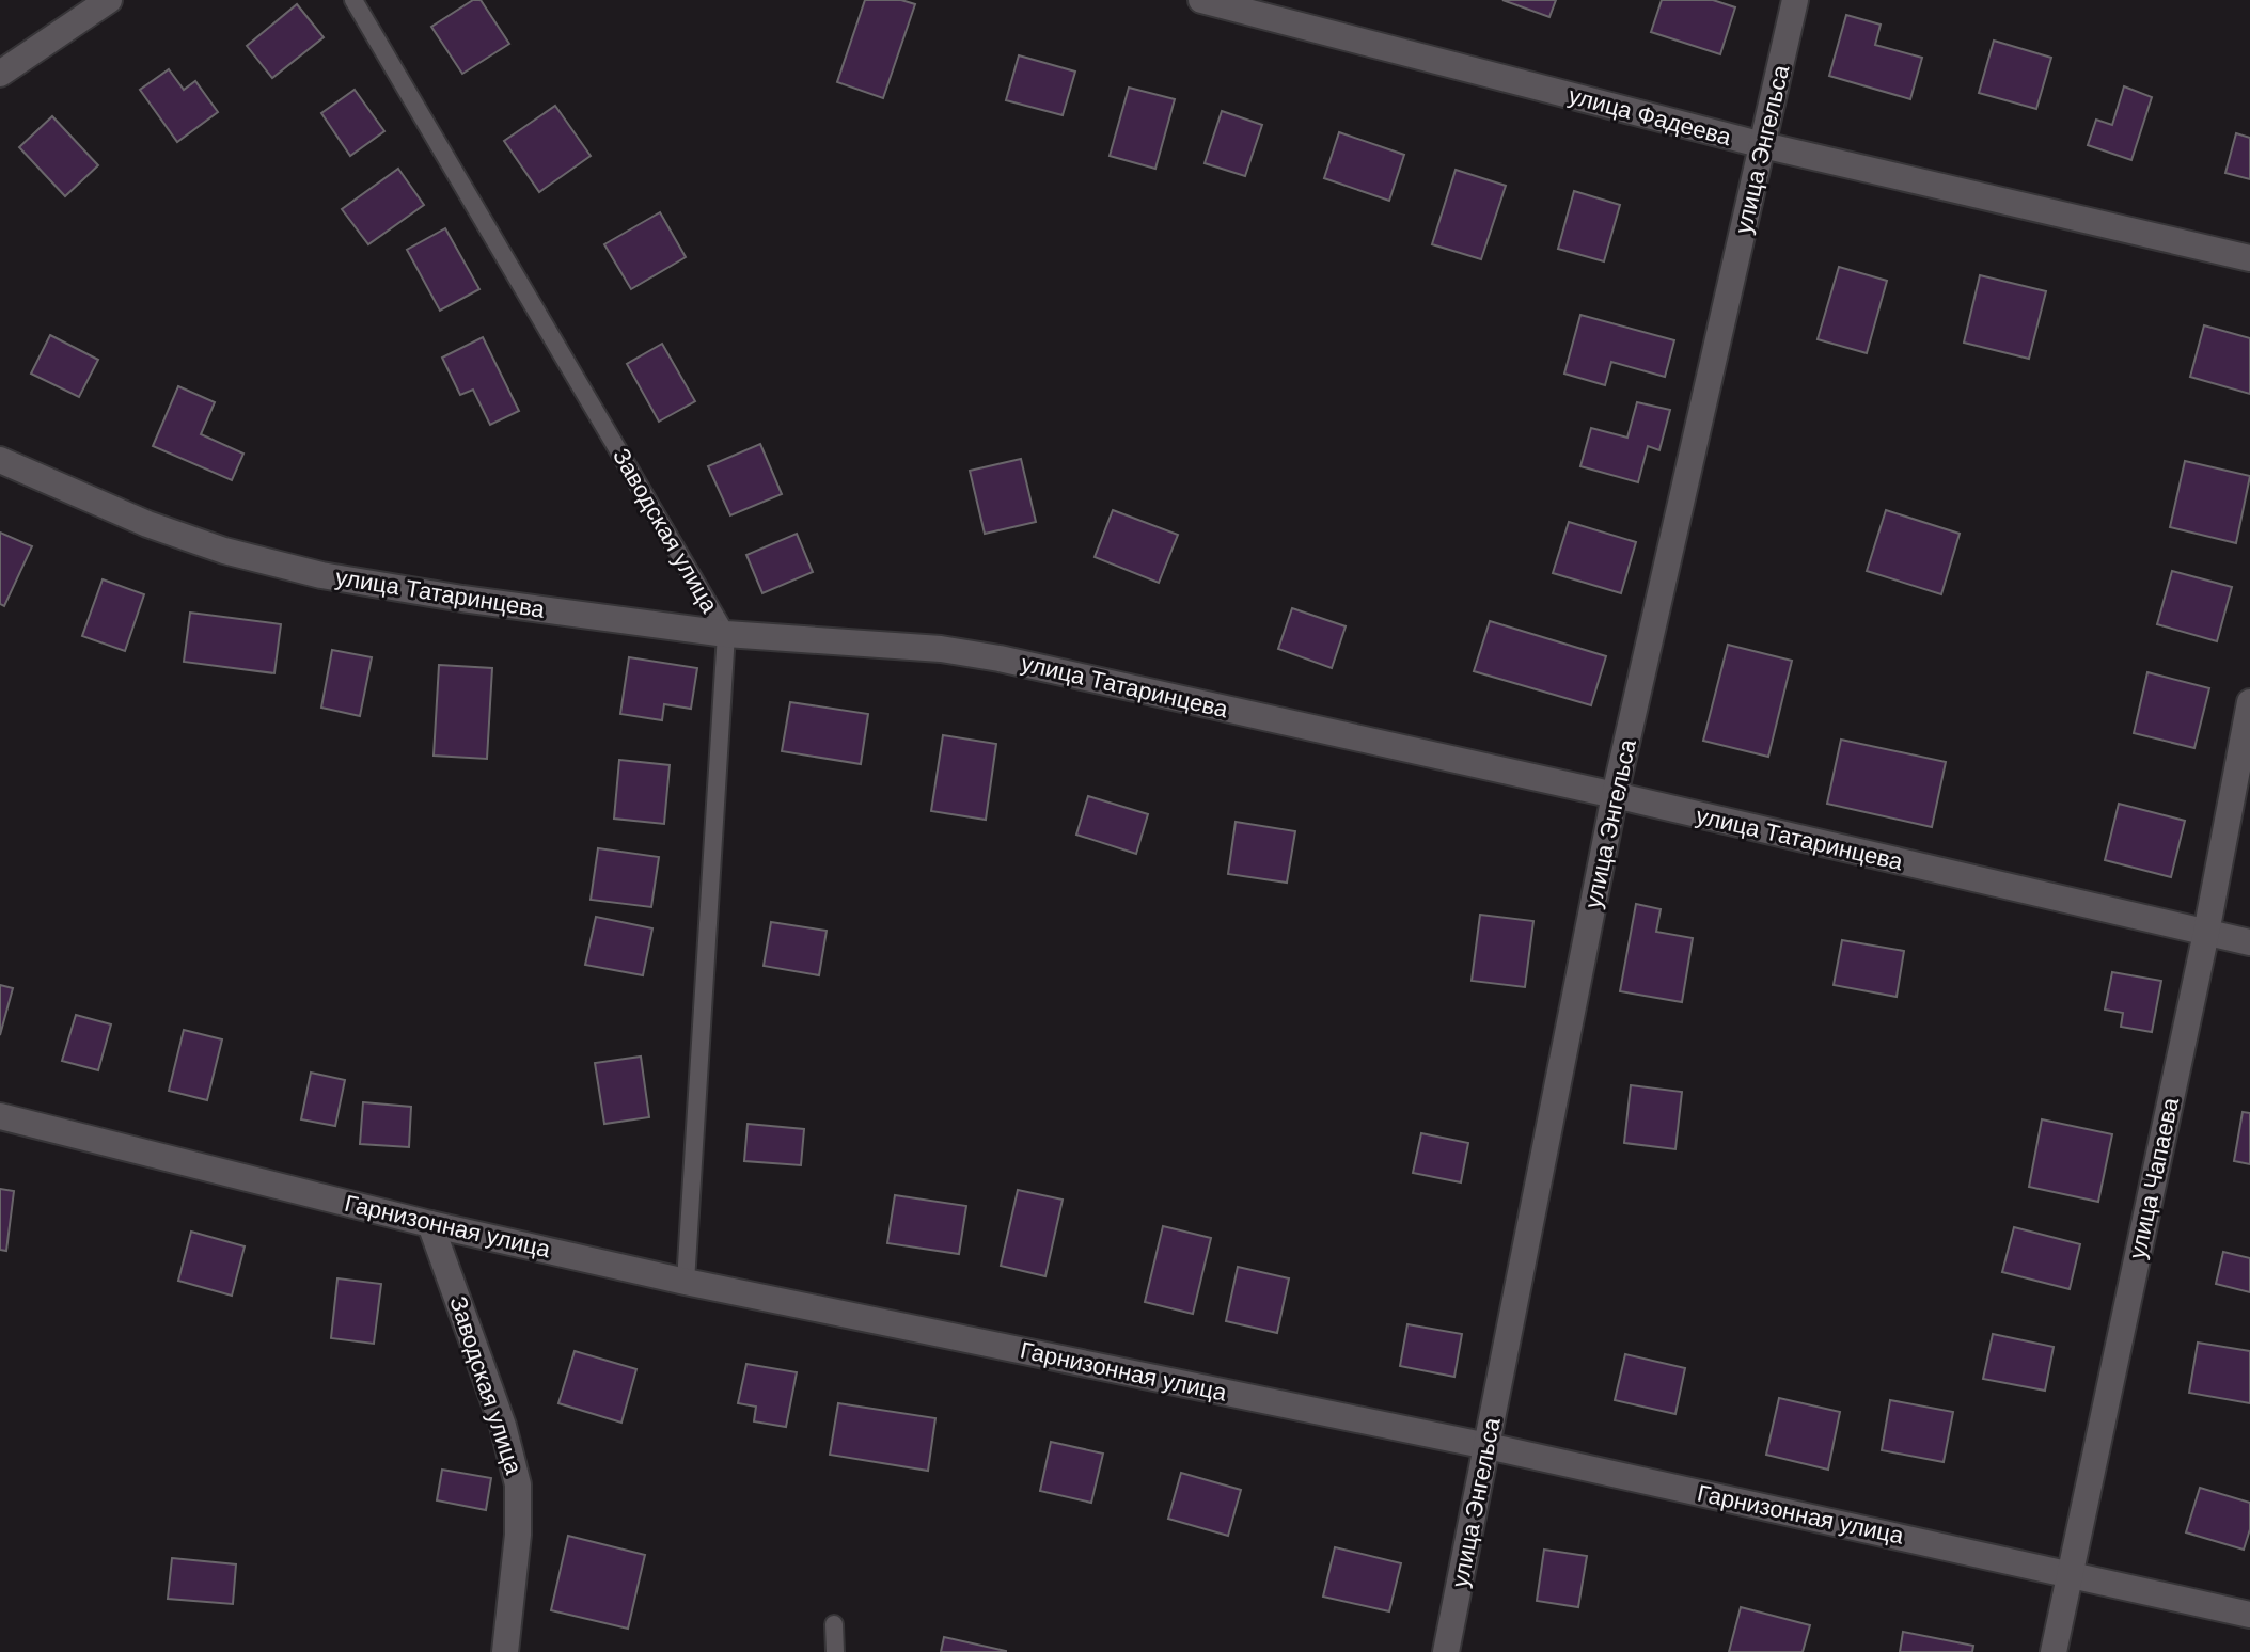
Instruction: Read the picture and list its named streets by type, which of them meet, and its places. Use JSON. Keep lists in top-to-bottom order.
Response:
{
  "streets": {
    "street": [
      "улица Фадеева",
      "улица Энгельса",
      "Заводская улица",
      "улица Татаринцева",
      "улица Чапаева",
      "Гарнизонная улица"
    ]
  },
  "crossings": [
    ["улица Фадеева", "улица Энгельса"],
    ["улица Энгельса", "улица Татаринцева"],
    ["улица Энгельса", "Гарнизонная улица"],
    ["Заводская улица", "улица Татаринцева"],
    ["Заводская улица", "Гарнизонная улица"],
    ["улица Татаринцева", "улица Чапаева"],
    ["улица Чапаева", "Гарнизонная улица"]
  ]
}
